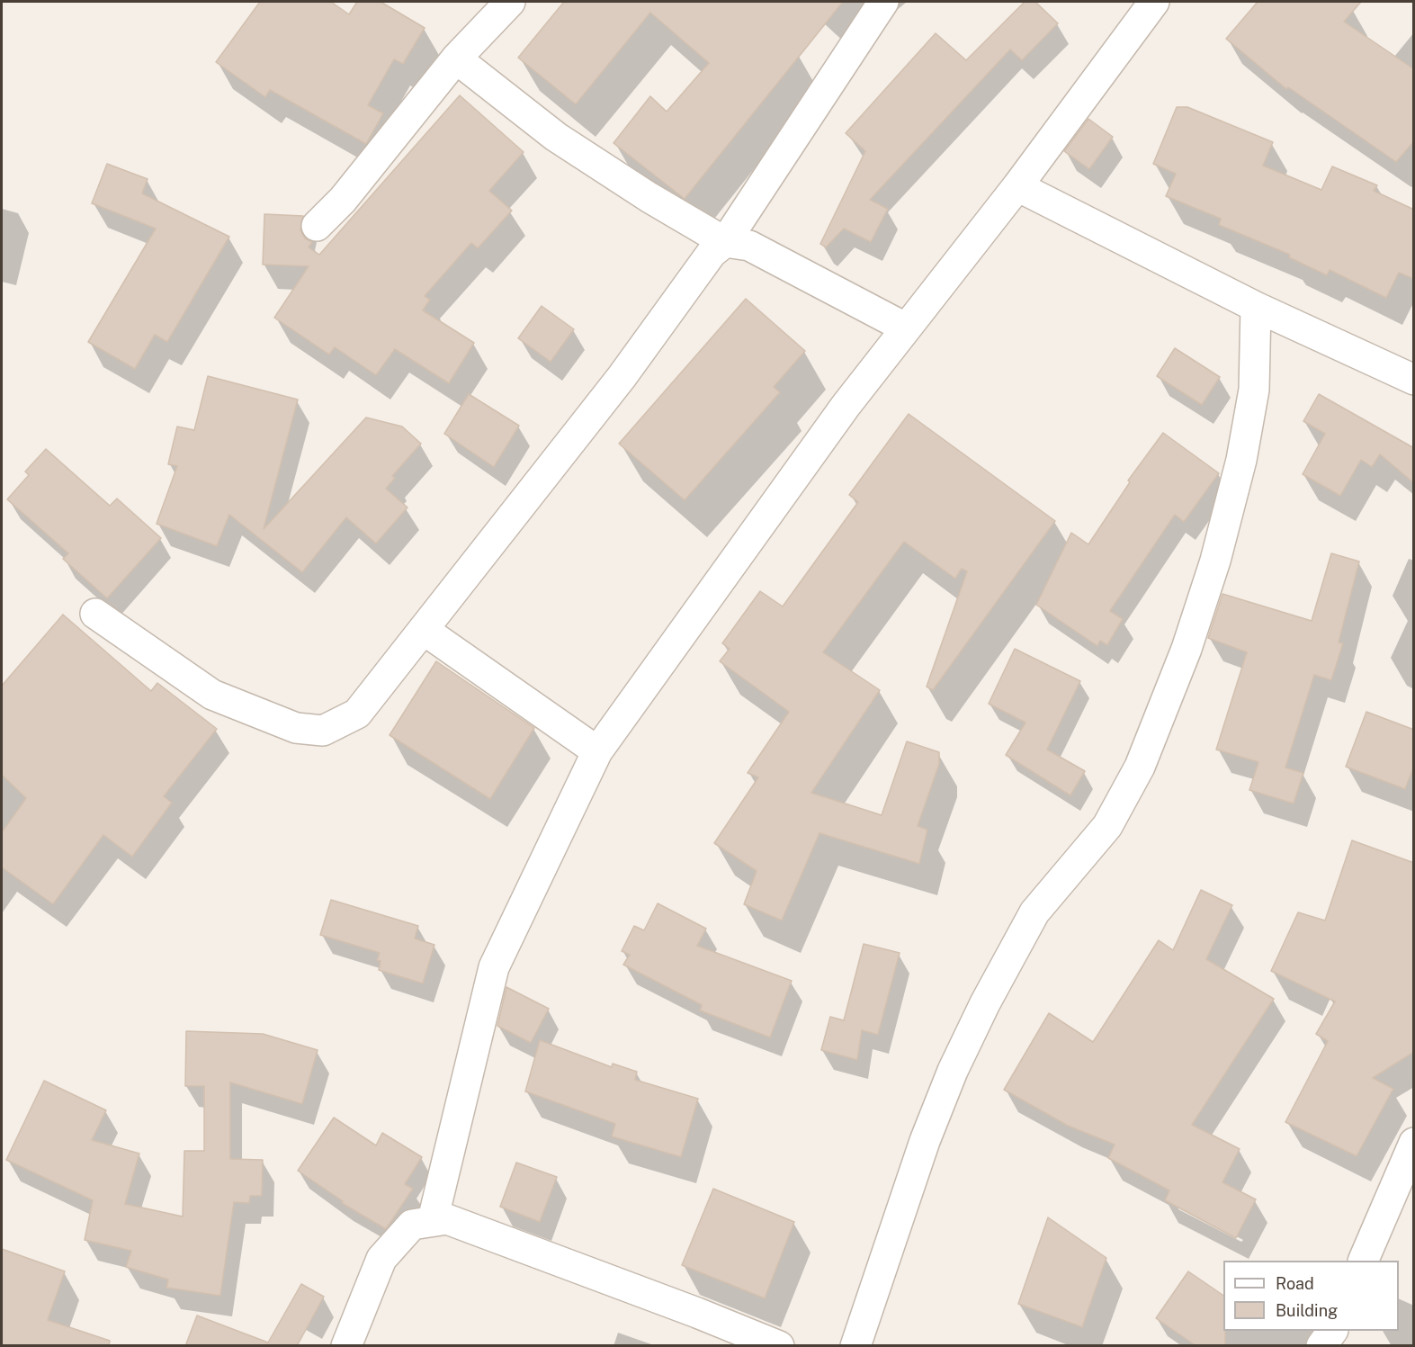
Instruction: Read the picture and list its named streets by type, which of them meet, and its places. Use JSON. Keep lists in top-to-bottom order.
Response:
{
  "legend": ["Road", "Building"]
}
